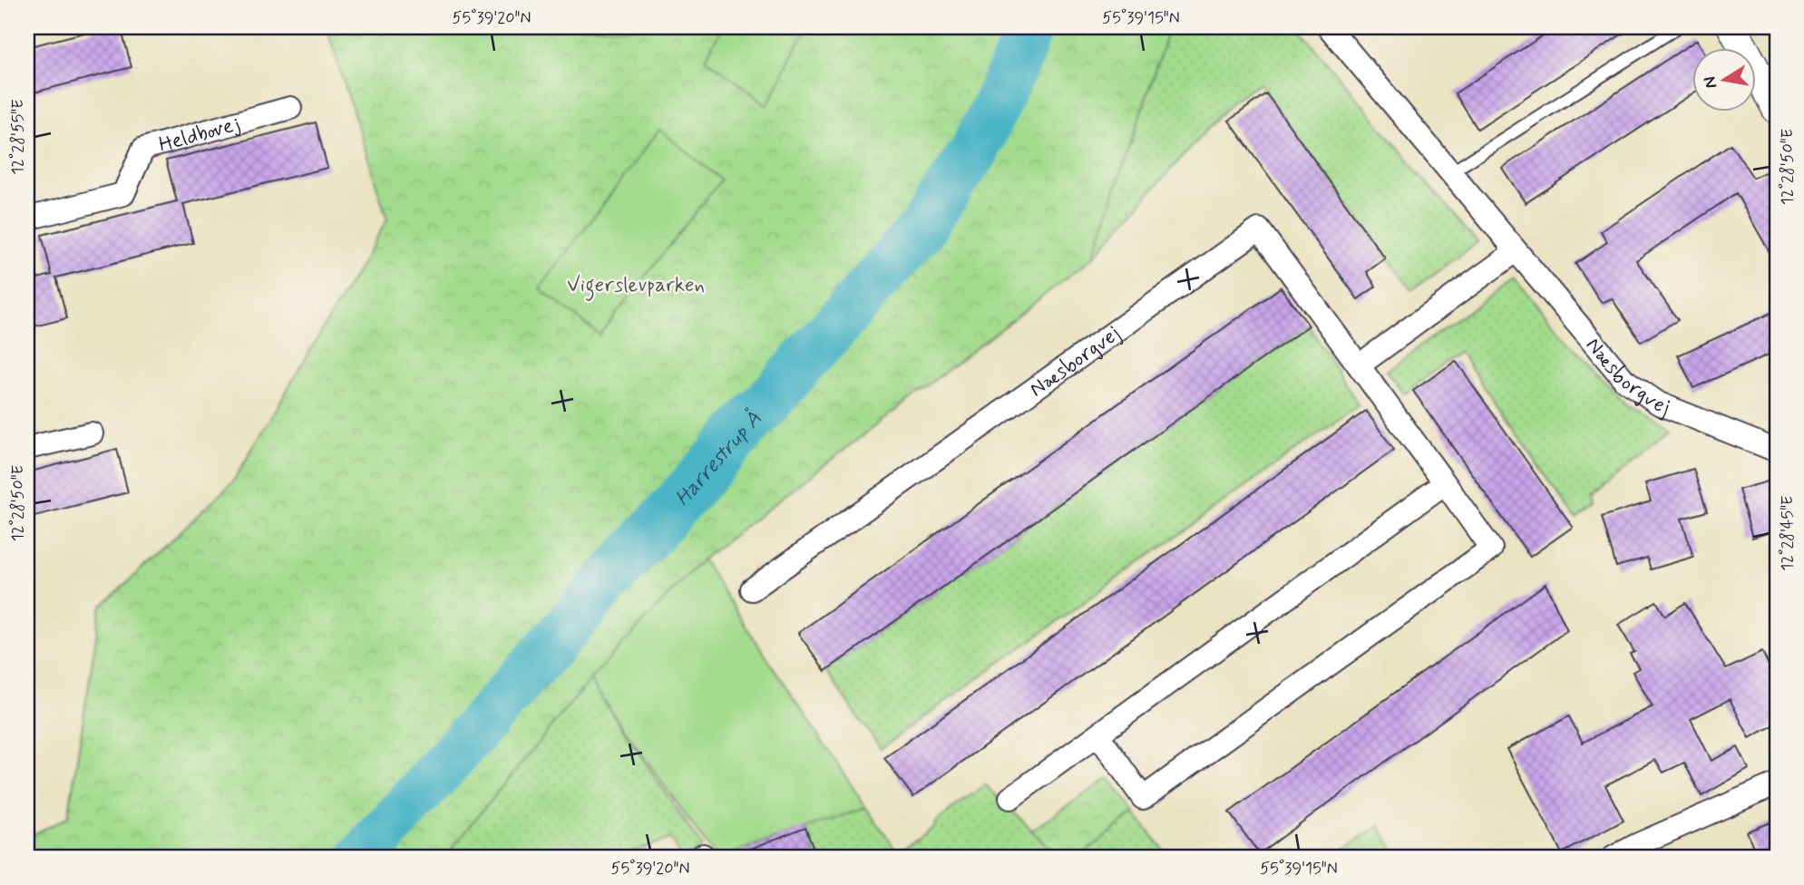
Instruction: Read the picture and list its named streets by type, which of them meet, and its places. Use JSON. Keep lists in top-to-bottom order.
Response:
{
  "streets": {
    "street": ["Heldbovej", "Næsborgvej"]
  },
  "water": ["Harrestrup Å"],
  "parks": ["Vigerslevparken"],
  "north": "left",
  "coordinates": [
    "55°39'20\"N",
    "55°39'15\"N",
    "12°28'55\"E",
    "12°28'50\"E",
    "12°28'45\"E"
  ]
}
